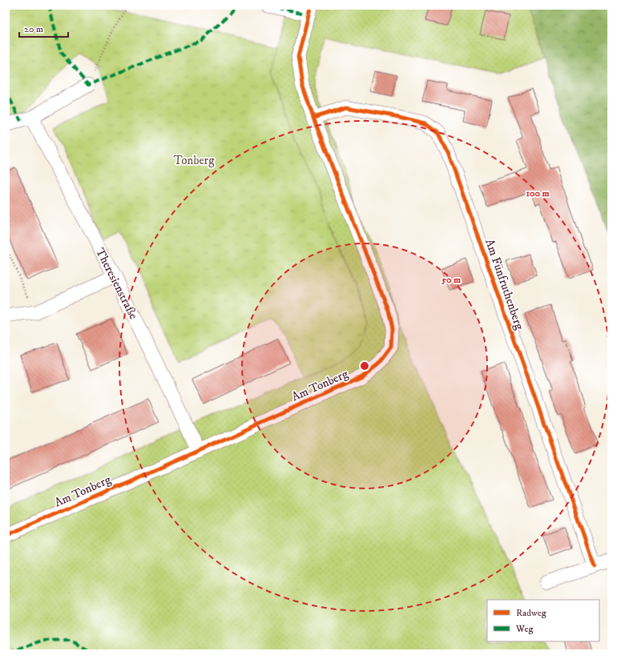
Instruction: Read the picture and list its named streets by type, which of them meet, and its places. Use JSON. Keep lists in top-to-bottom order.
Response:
{
  "streets": {
    "street": ["Theresienstraße", "Am Fünfruthenberg", "Am Tonberg"]
  },
  "crossings": [
    ["Theresienstraße", "Am Tonberg"],
    ["Am Fünfruthenberg", "Am Tonberg"]
  ],
  "parks": ["Tonberg"],
  "legend": ["Radweg", "Weg"],
  "scale_bar": "20 m",
  "rings": ["100 m", "50 m"]
}
